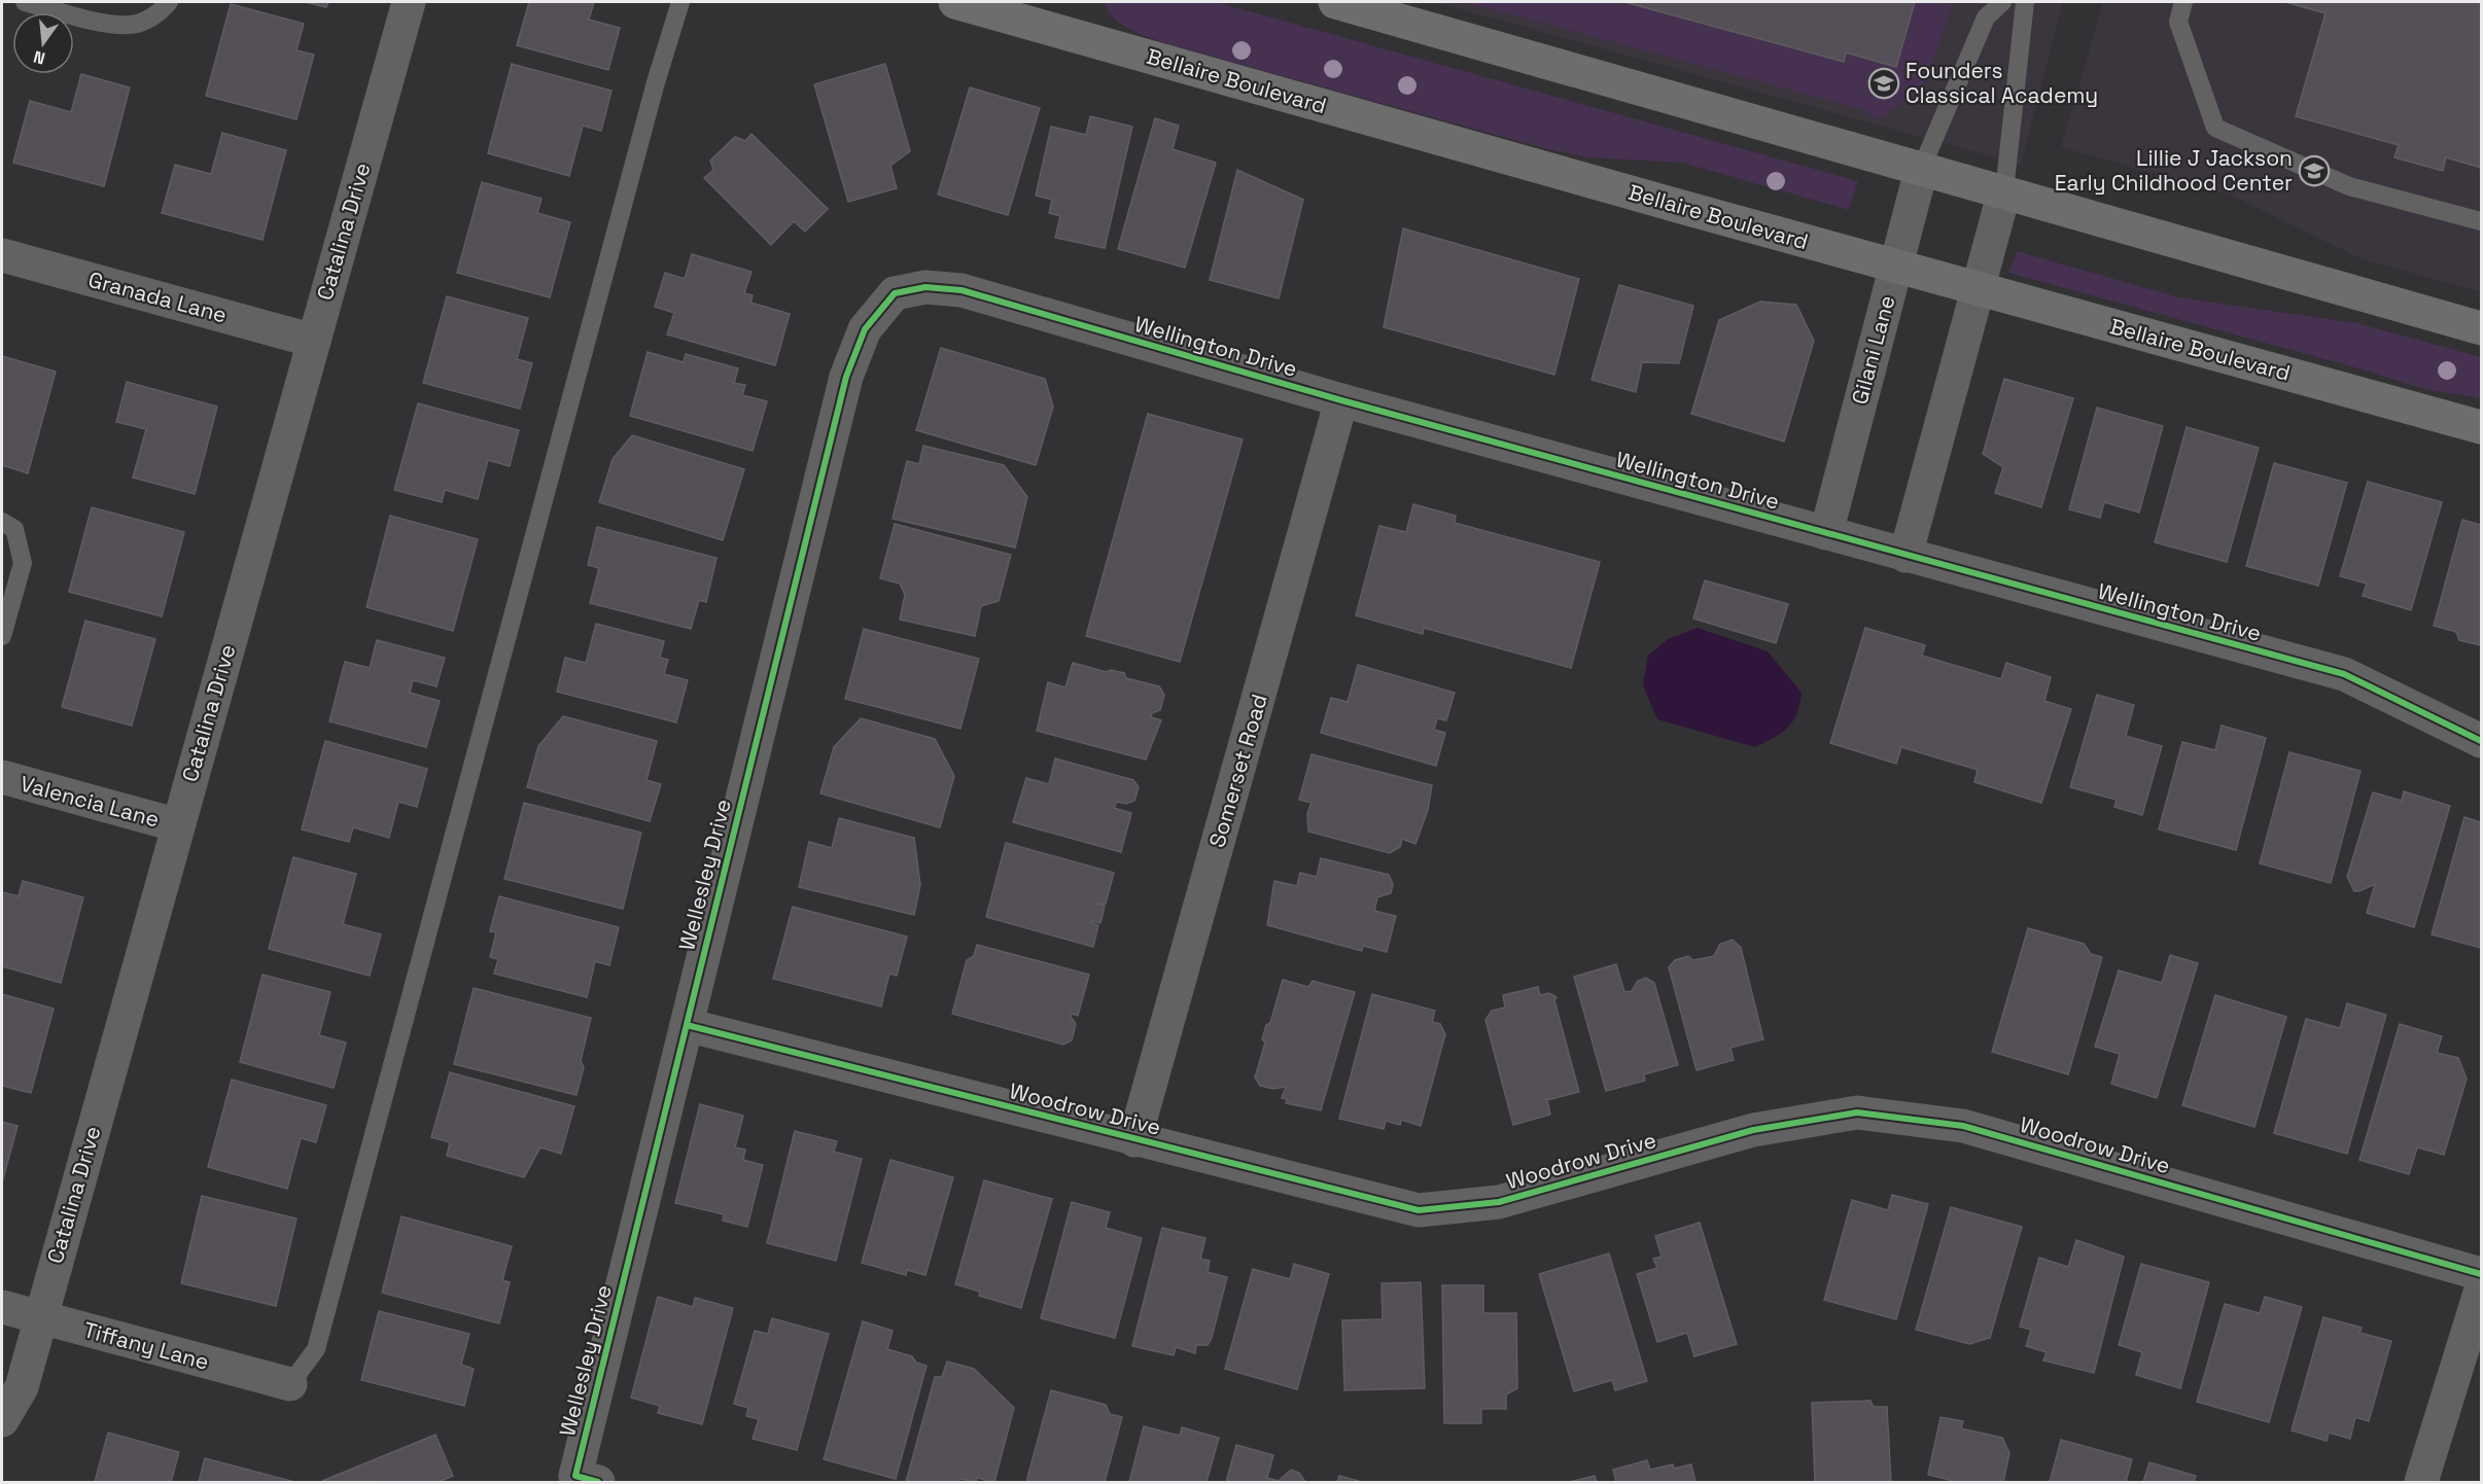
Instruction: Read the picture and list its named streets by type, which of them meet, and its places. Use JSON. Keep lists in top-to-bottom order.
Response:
{
  "streets": {
    "main road": ["Bellaire Boulevard"],
    "street": [
      "Catalina Drive",
      "Granada Lane",
      "Wellington Drive",
      "Gilani Lane",
      "Somerset Road",
      "Valencia Lane",
      "Wellesley Drive",
      "Woodrow Drive",
      "Tiffany Lane"
    ]
  },
  "crossings": [
    ["Bellaire Boulevard", "Gilani Lane"],
    ["Catalina Drive", "Granada Lane"],
    ["Catalina Drive", "Valencia Lane"],
    ["Catalina Drive", "Tiffany Lane"],
    ["Wellington Drive", "Gilani Lane"],
    ["Wellington Drive", "Somerset Road"],
    ["Wellington Drive", "Wellesley Drive"],
    ["Somerset Road", "Woodrow Drive"],
    ["Wellesley Drive", "Woodrow Drive"]
  ],
  "places": {
    "school or university": ["Founders Classical Academy", "Lillie J Jackson Early Childhood Center"]
  },
  "north": "bottom"
}
